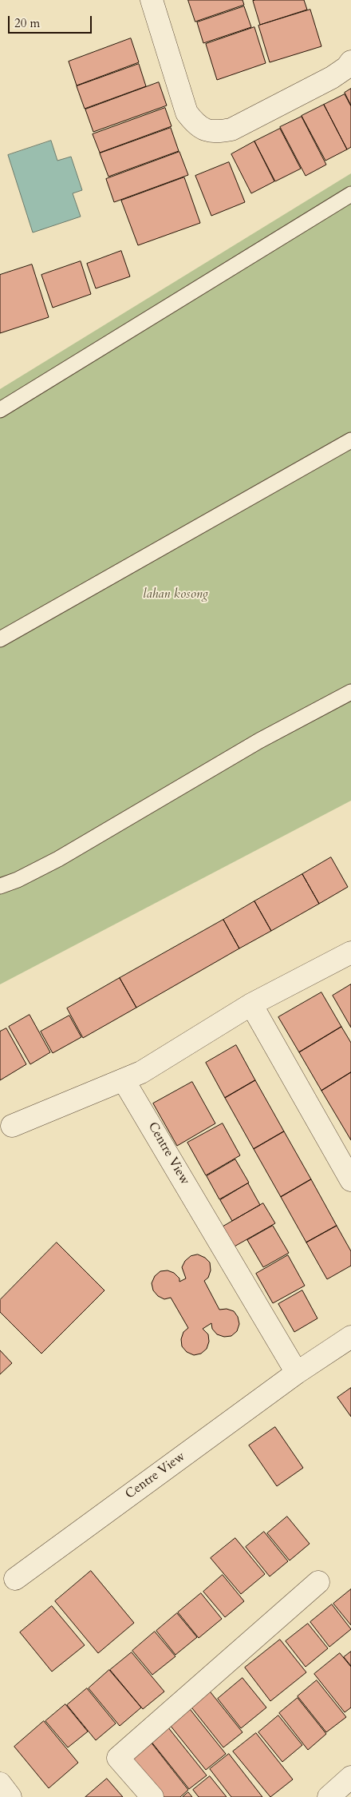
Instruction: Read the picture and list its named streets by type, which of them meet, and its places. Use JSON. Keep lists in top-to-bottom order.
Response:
{
  "streets": {
    "street": ["Centre View"]
  },
  "parks": ["lahan kosong"],
  "scale_bar": "20 m"
}
